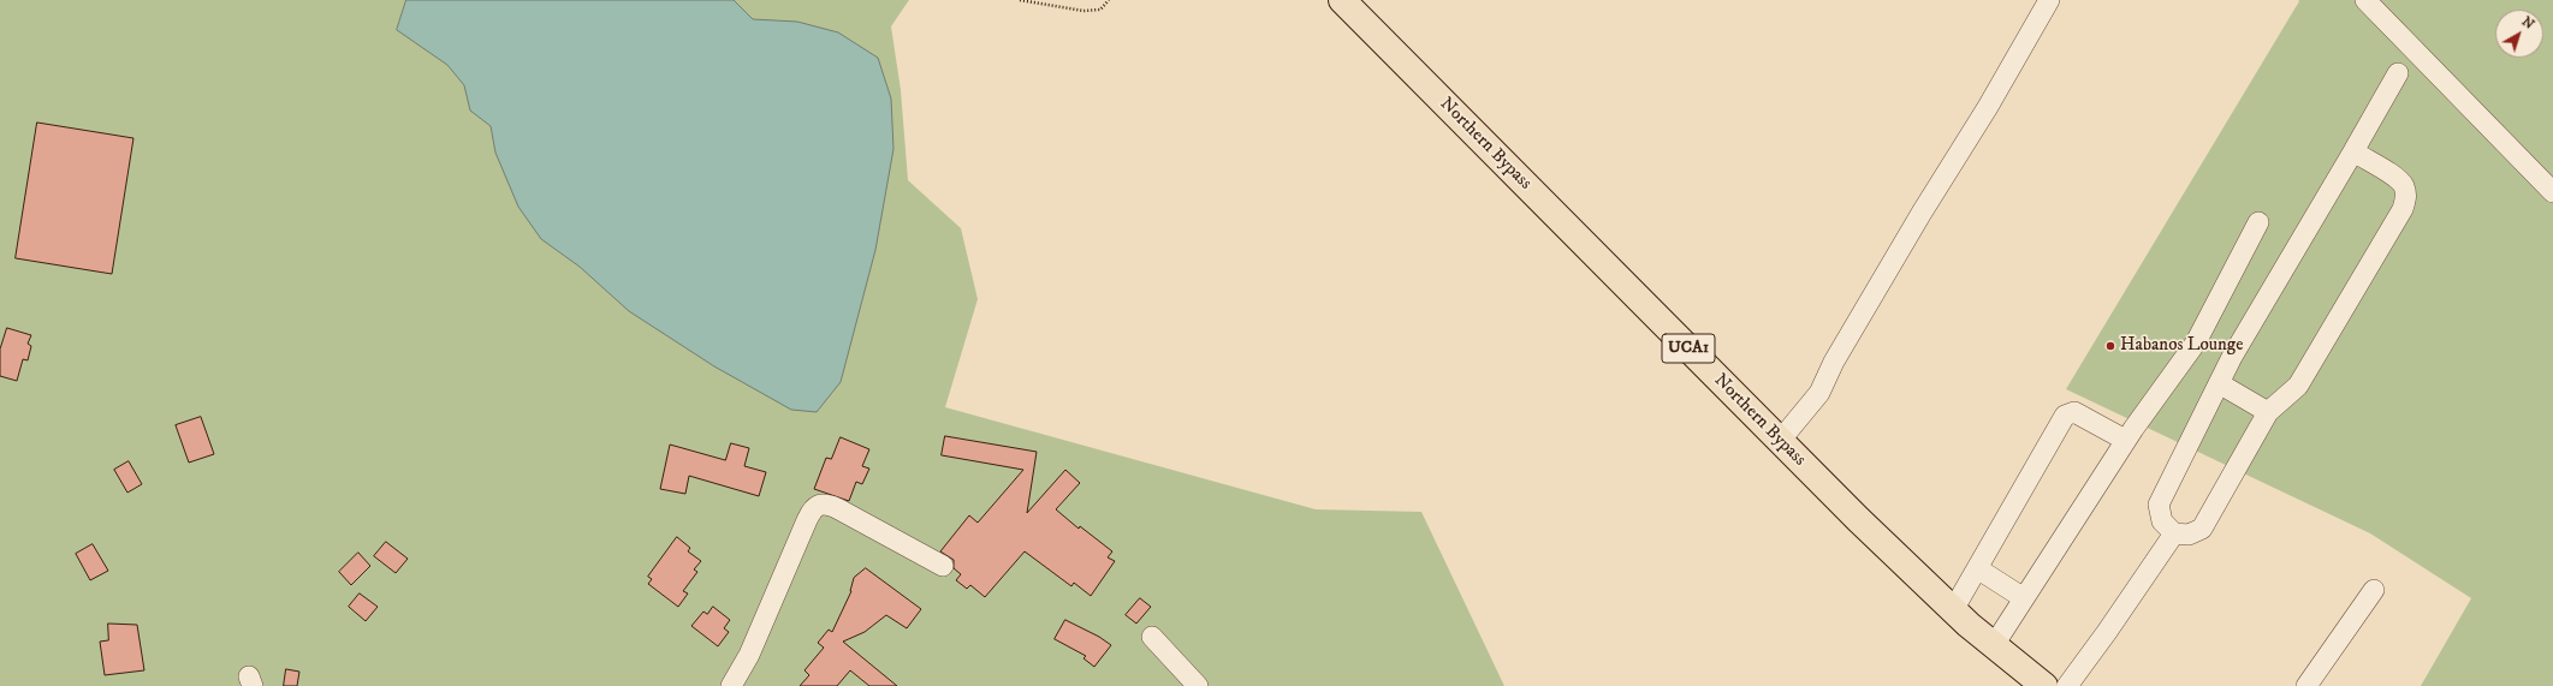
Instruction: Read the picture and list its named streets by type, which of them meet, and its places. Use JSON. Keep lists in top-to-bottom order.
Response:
{
  "streets": {
    "main road": ["Northern Bypass", "UCA1"]
  },
  "places": ["Habanos Lounge"],
  "north": "top right"
}
